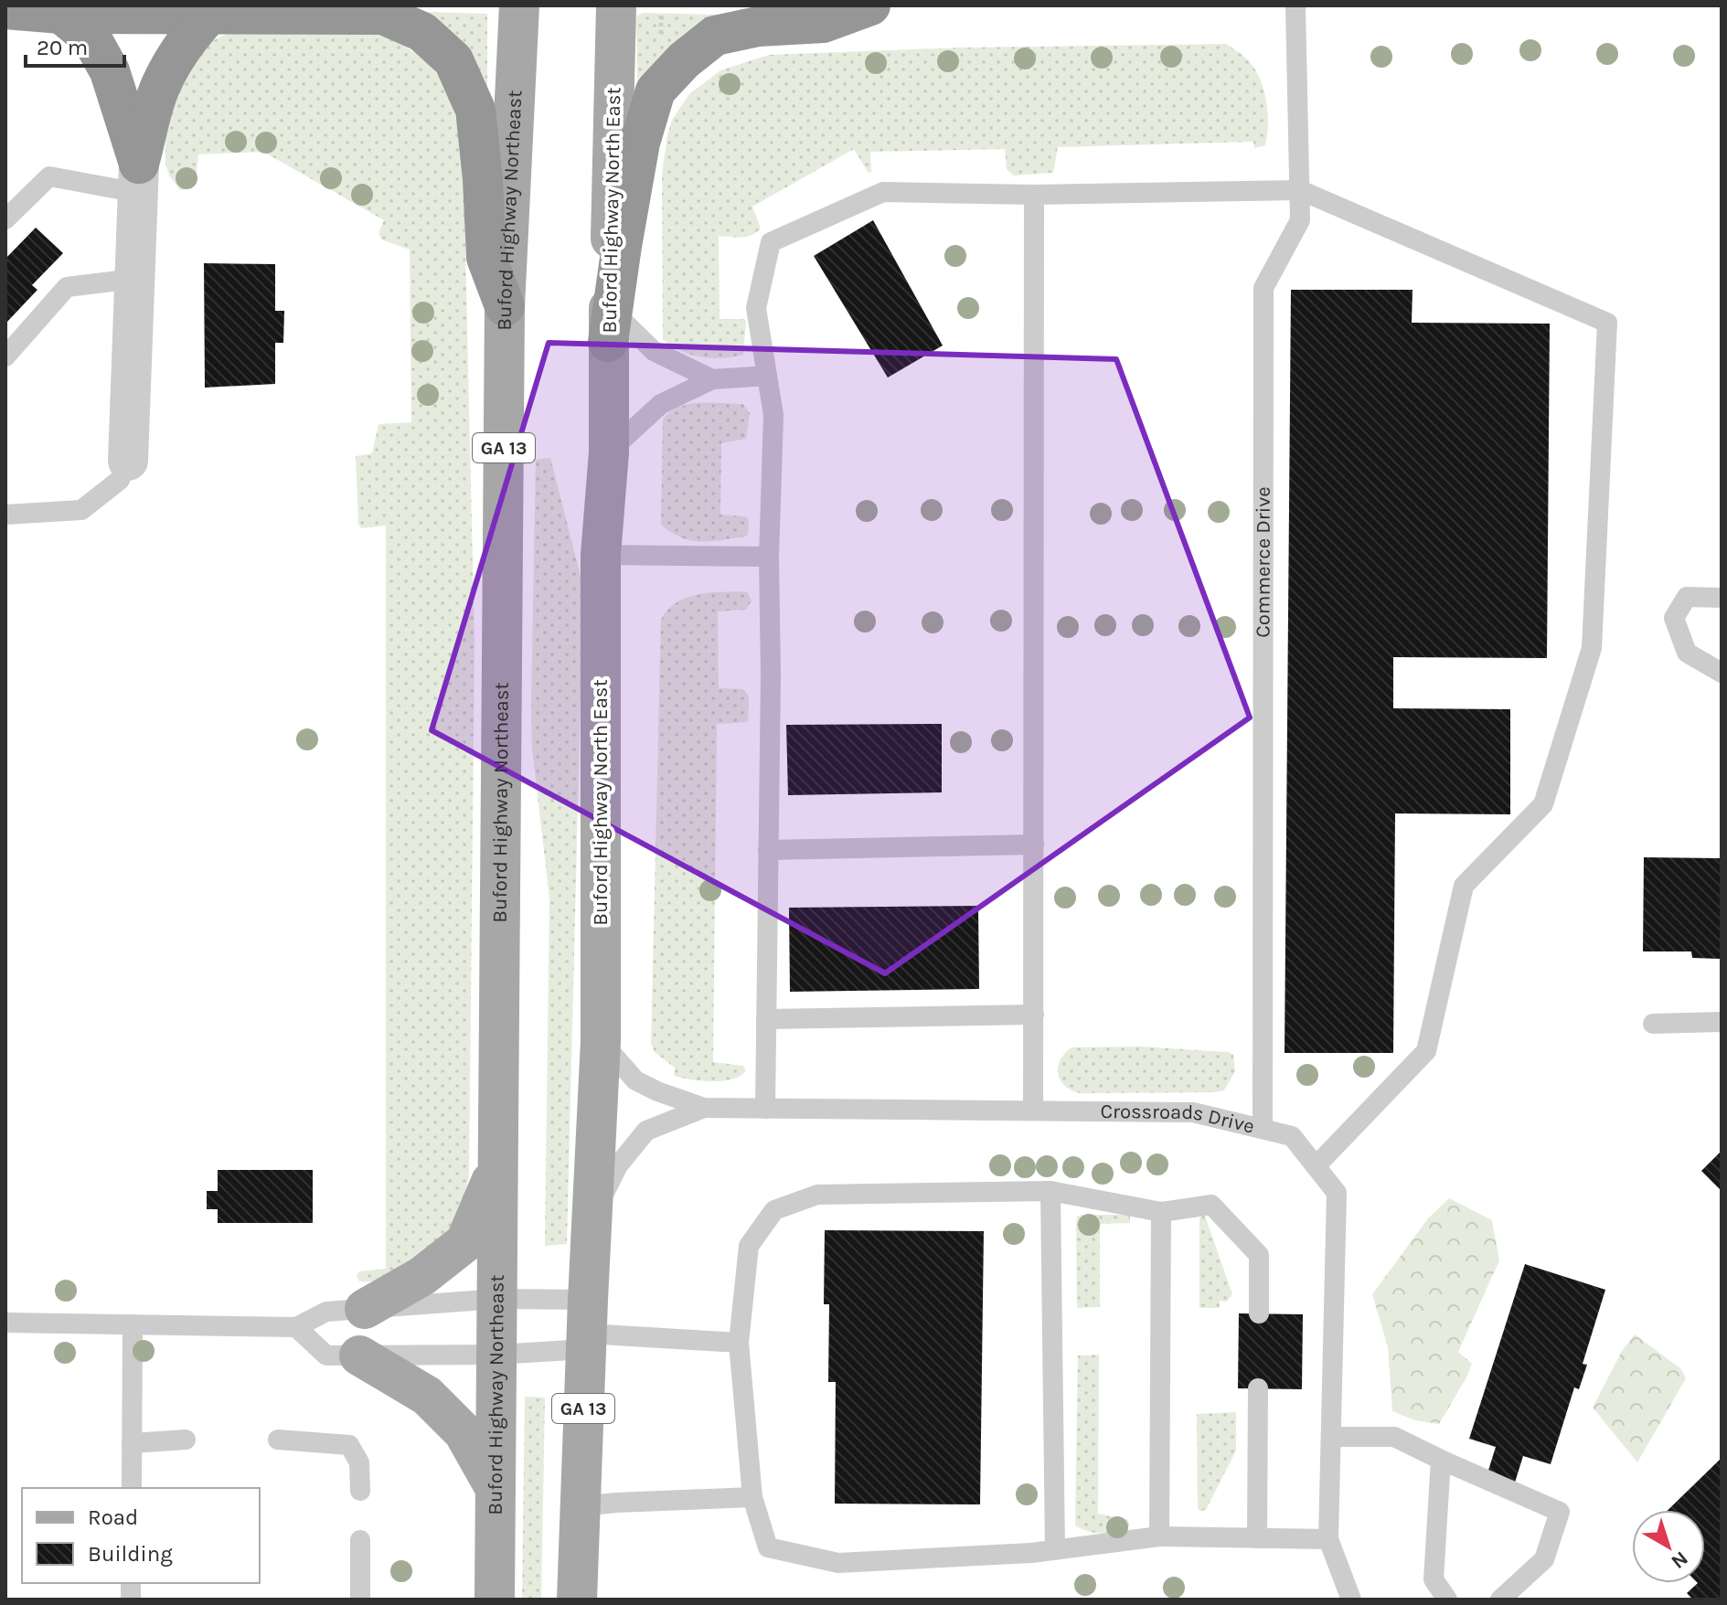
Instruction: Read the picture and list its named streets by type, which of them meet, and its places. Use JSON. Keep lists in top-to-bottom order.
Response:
{
  "streets": {
    "main road": ["Buford Highway Northeast", "Buford Highway North East", "GA 13"],
    "lane": ["Commerce Drive", "Crossroads Drive"]
  },
  "crossings": [
    ["Buford Highway North East", "Crossroads Drive"],
    ["Commerce Drive", "Crossroads Drive"]
  ],
  "legend": ["Road", "Building"],
  "scale_bar": "20 m",
  "north": "bottom right"
}
